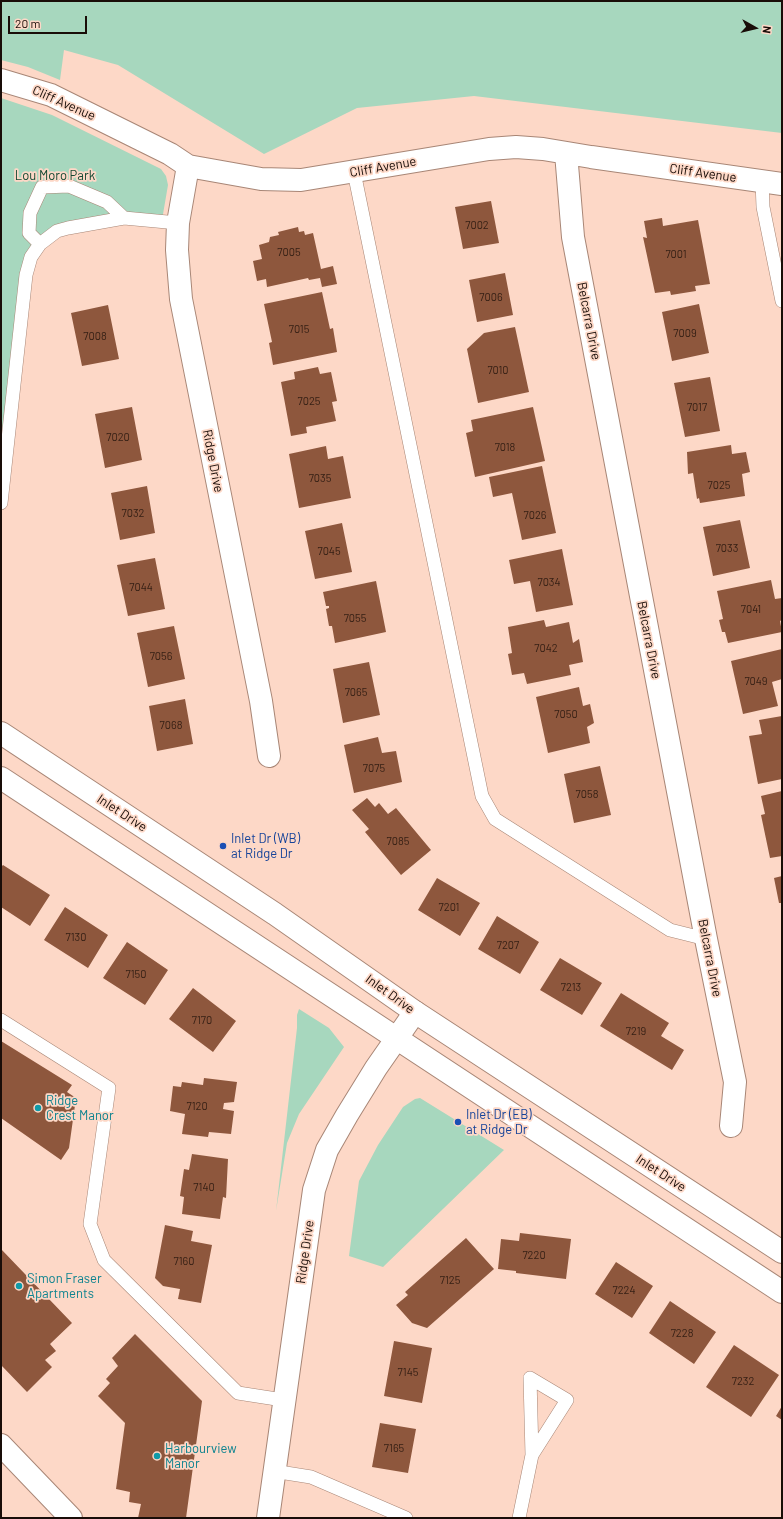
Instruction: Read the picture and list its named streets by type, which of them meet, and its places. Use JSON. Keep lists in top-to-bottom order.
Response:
{
  "streets": {
    "street": [
      "Cliff Avenue",
      "Belcarra Drive",
      "Ridge Drive",
      "Inlet Drive"
    ]
  },
  "crossings": [
    ["Cliff Avenue", "Belcarra Drive"],
    ["Cliff Avenue", "Ridge Drive"],
    ["Ridge Drive", "Inlet Drive"]
  ],
  "parks": ["Lou Moro Park"],
  "places": [
    "Inlet Dr (WB) at Ridge Dr",
    "Ridge Crest Manor",
    "Inlet Dr (EB) at Ridge Dr",
    "Simon Fraser Apartments",
    "Harbourview Manor"
  ],
  "house_numbers": [
    "7002",
    "7005",
    "7001",
    "7006",
    "7015",
    "7009",
    "7008",
    "7010",
    "7025",
    "7017",
    "7020",
    "7018",
    "7035",
    "7025",
    "7032",
    "7026",
    "7033",
    "7045",
    "7034",
    "7044",
    "7041",
    "7055",
    "7042",
    "7056",
    "7049",
    "7065",
    "7050",
    "7068",
    "7075",
    "7058",
    "7085",
    "7201",
    "7130",
    "7207",
    "7150",
    "7213",
    "7170",
    "7219",
    "7120",
    "7140",
    "7220",
    "7160",
    "7125",
    "7224",
    "7228",
    "7145",
    "7232",
    "7165"
  ],
  "scale_bar": "20 m",
  "north": "right"
}
